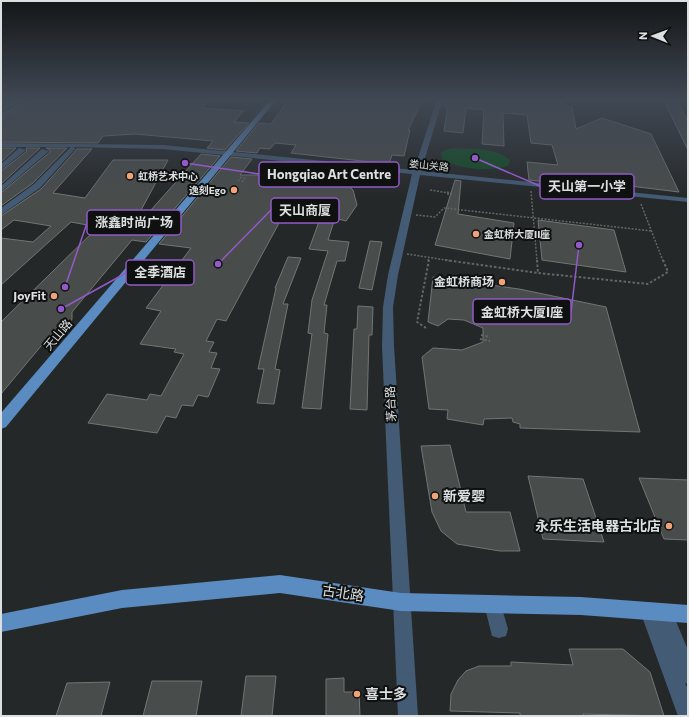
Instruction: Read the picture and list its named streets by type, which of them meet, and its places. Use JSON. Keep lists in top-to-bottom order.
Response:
{
  "streets": {
    "main road": ["天山路", "古北路"],
    "street": ["娄山关路", "茅台路"]
  },
  "crossings": [
    ["娄山关路", "天山路"],
    ["娄山关路", "茅台路"],
    ["茅台路", "古北路"]
  ],
  "places": [
    "天山第一小学",
    "Hongqiao Art Centre",
    "虹桥艺术中心",
    "逸刻Ego",
    "金虹桥大厦II座",
    "金虹桥大厦I座",
    "天山商厦",
    "金虹桥商场",
    "涨鑫时尚广场",
    "JoyFit",
    "全季酒店",
    "新爱婴",
    "永乐生活电器古北店",
    "喜士多"
  ],
  "north": "left"
}
